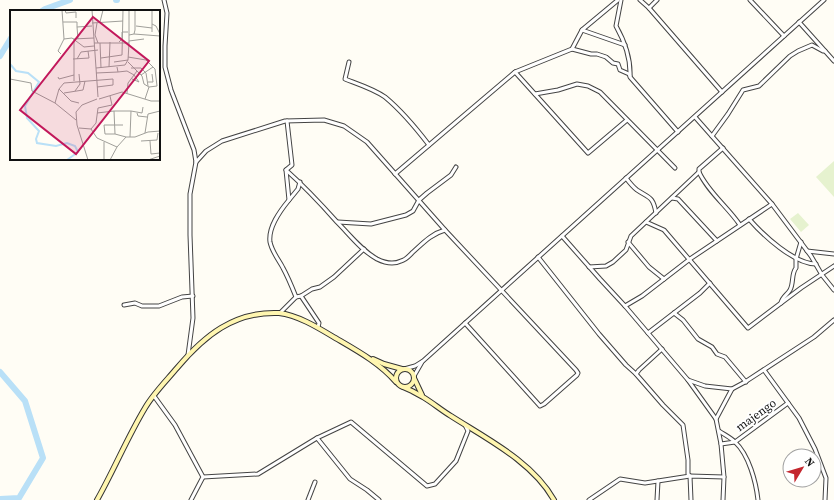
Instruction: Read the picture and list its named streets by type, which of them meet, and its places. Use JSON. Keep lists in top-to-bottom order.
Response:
{
  "streets": {
    "street": ["majengo"]
  },
  "north": "top right"
}
